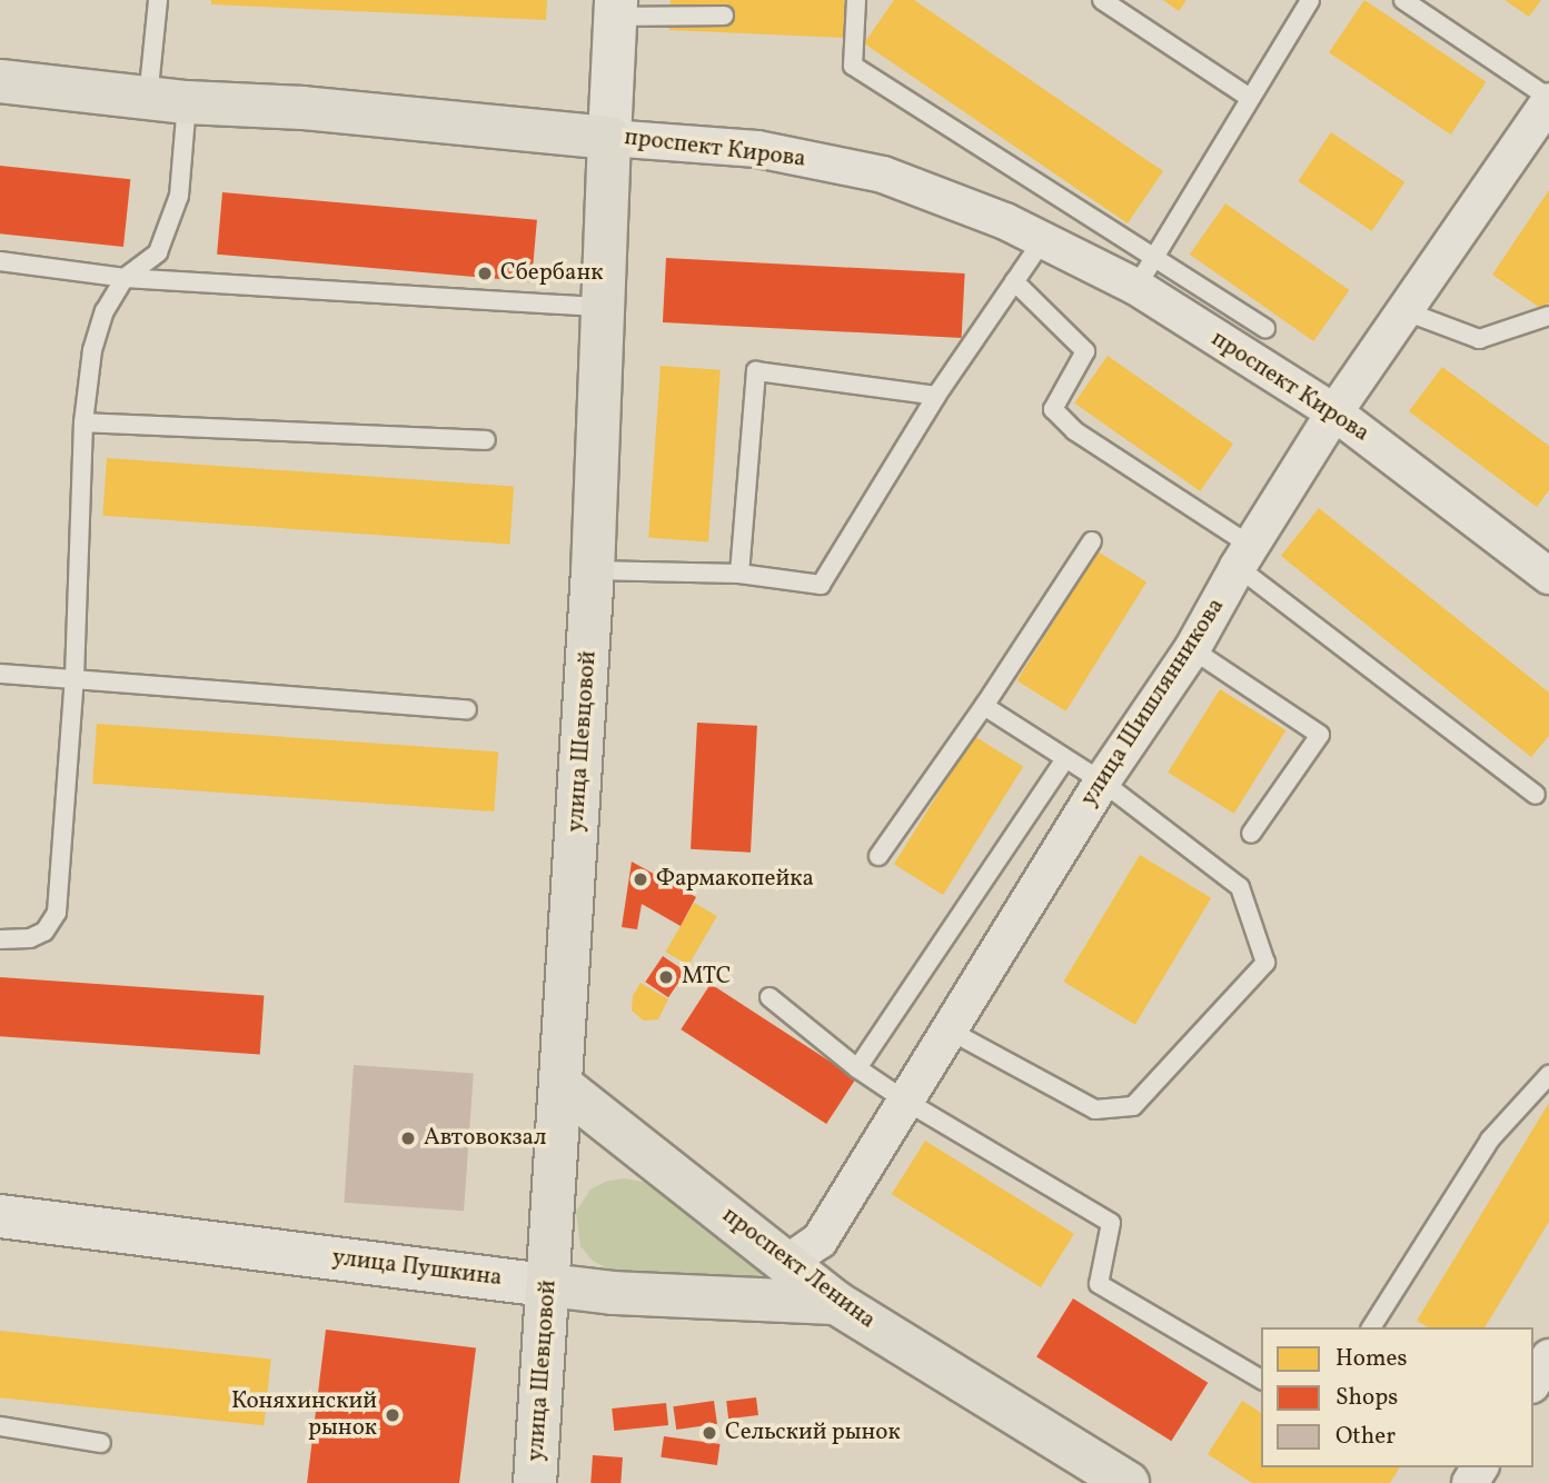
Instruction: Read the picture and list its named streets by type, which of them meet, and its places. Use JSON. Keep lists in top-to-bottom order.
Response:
{
  "streets": {
    "main road": [
      "проспект Кирова",
      "улица Шевцовой",
      "улица Пушкина",
      "проспект Ленина"
    ],
    "street": ["улица Шишлянникова"]
  },
  "crossings": [
    ["проспект Кирова", "улица Шишлянникова"],
    ["проспект Кирова", "улица Шевцовой"],
    ["улица Шишлянникова", "проспект Ленина"],
    ["улица Шевцовой", "улица Пушкина"],
    ["улица Шевцовой", "проспект Ленина"],
    ["улица Пушкина", "проспект Ленина"]
  ],
  "places": [
    "Сбербанк",
    "Фармакопейка",
    "МТС",
    "Автовокзал",
    "Коняхинский рынок",
    "Сельский рынок"
  ],
  "legend": ["Homes", "Shops", "Other"]
}
